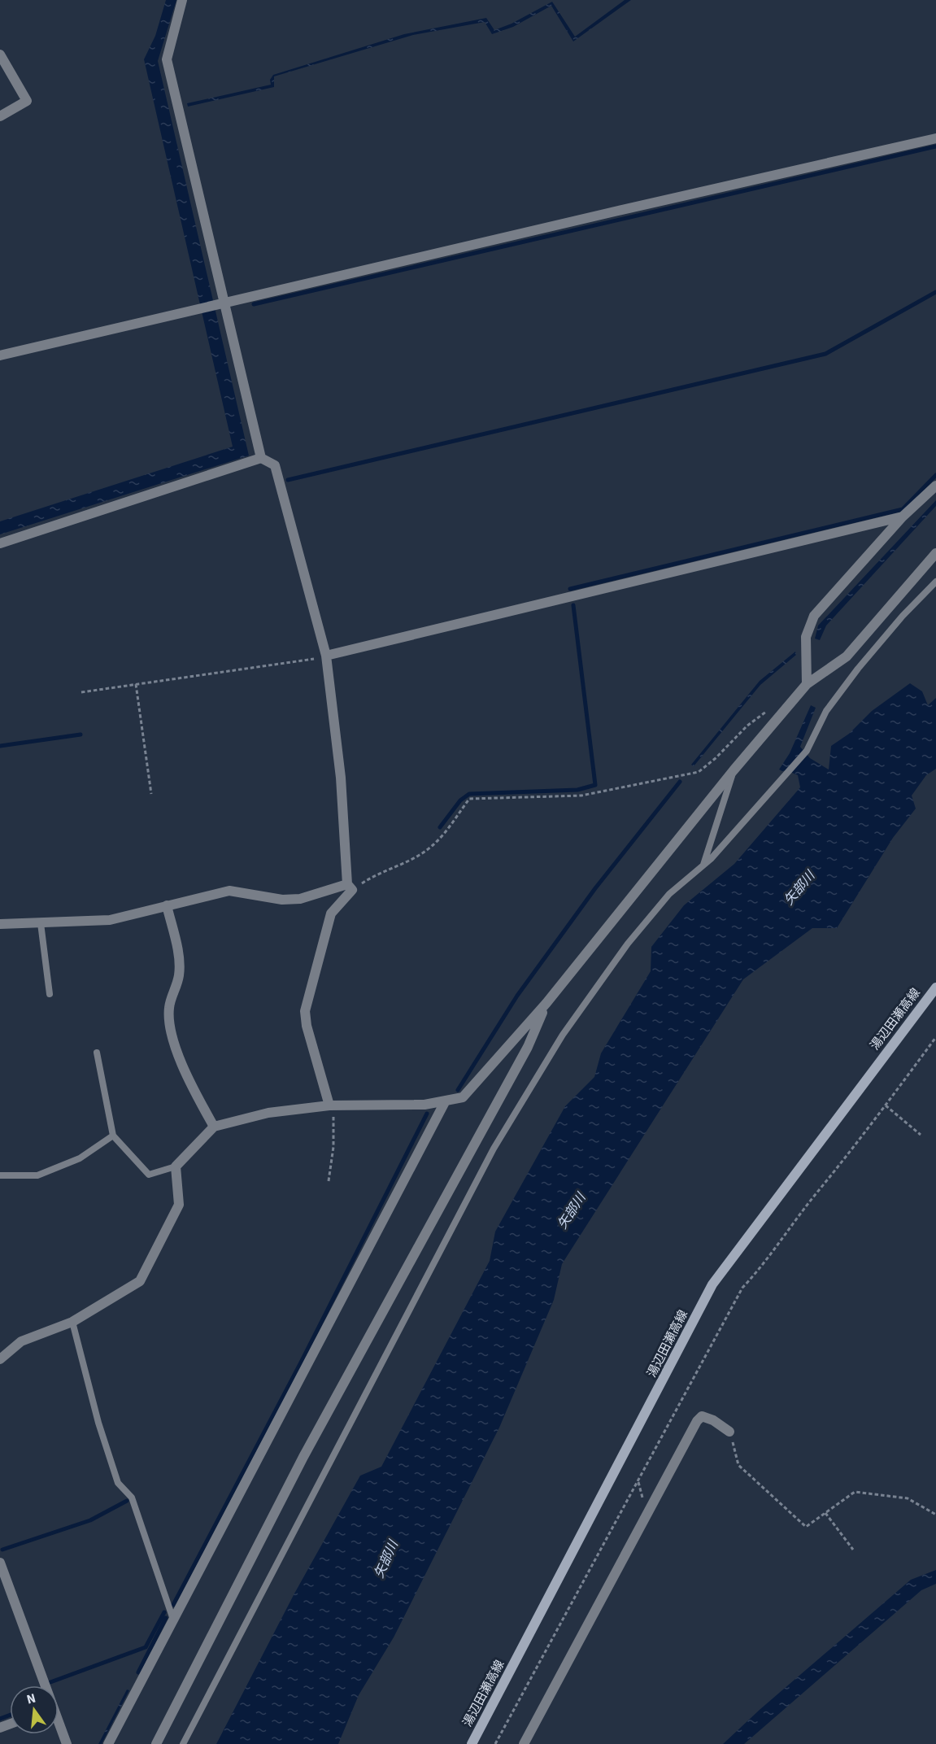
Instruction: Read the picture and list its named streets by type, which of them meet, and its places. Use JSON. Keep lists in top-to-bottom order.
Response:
{
  "streets": {
    "main road": ["湯辺田瀬高線"]
  },
  "water": ["矢部川"],
  "north": "top"
}
